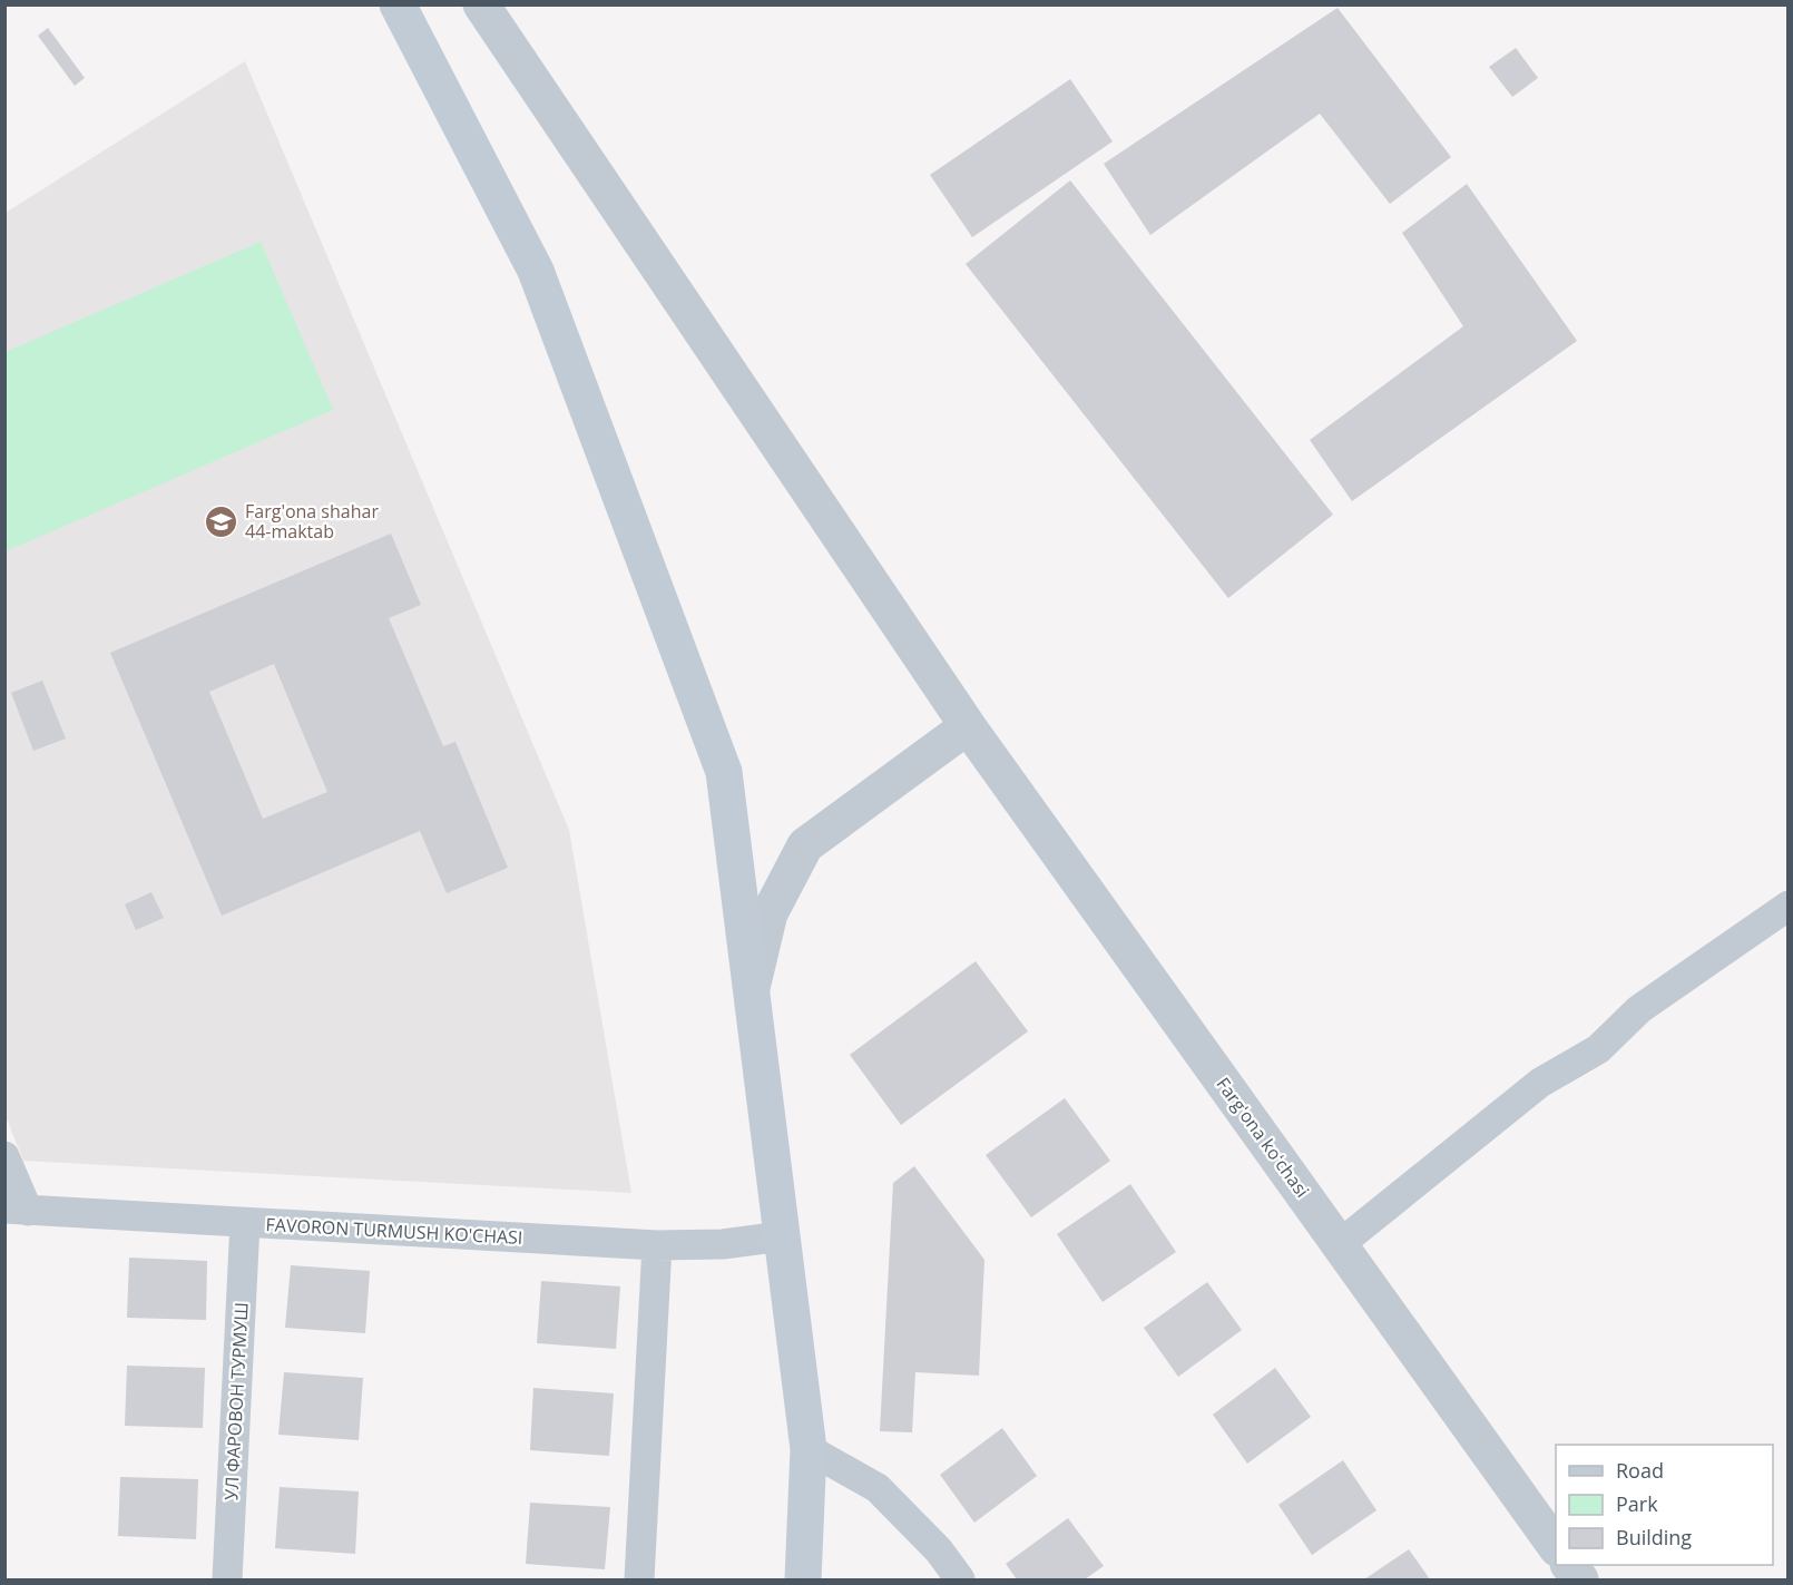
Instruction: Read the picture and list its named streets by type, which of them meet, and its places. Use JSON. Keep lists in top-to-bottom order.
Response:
{
  "streets": {
    "street": ["Fargʻona koʻchasi", "FAVORON TURMUSH KO'CHASI", "УЛ ФАРОВОН ТУРМУШ"]
  },
  "crossings": [
    ["FAVORON TURMUSH KO'CHASI", "УЛ ФАРОВОН ТУРМУШ"]
  ],
  "places": {
    "school or university": ["Farg'ona shahar 44-maktab"]
  },
  "legend": ["Road", "Park", "Building"]
}
